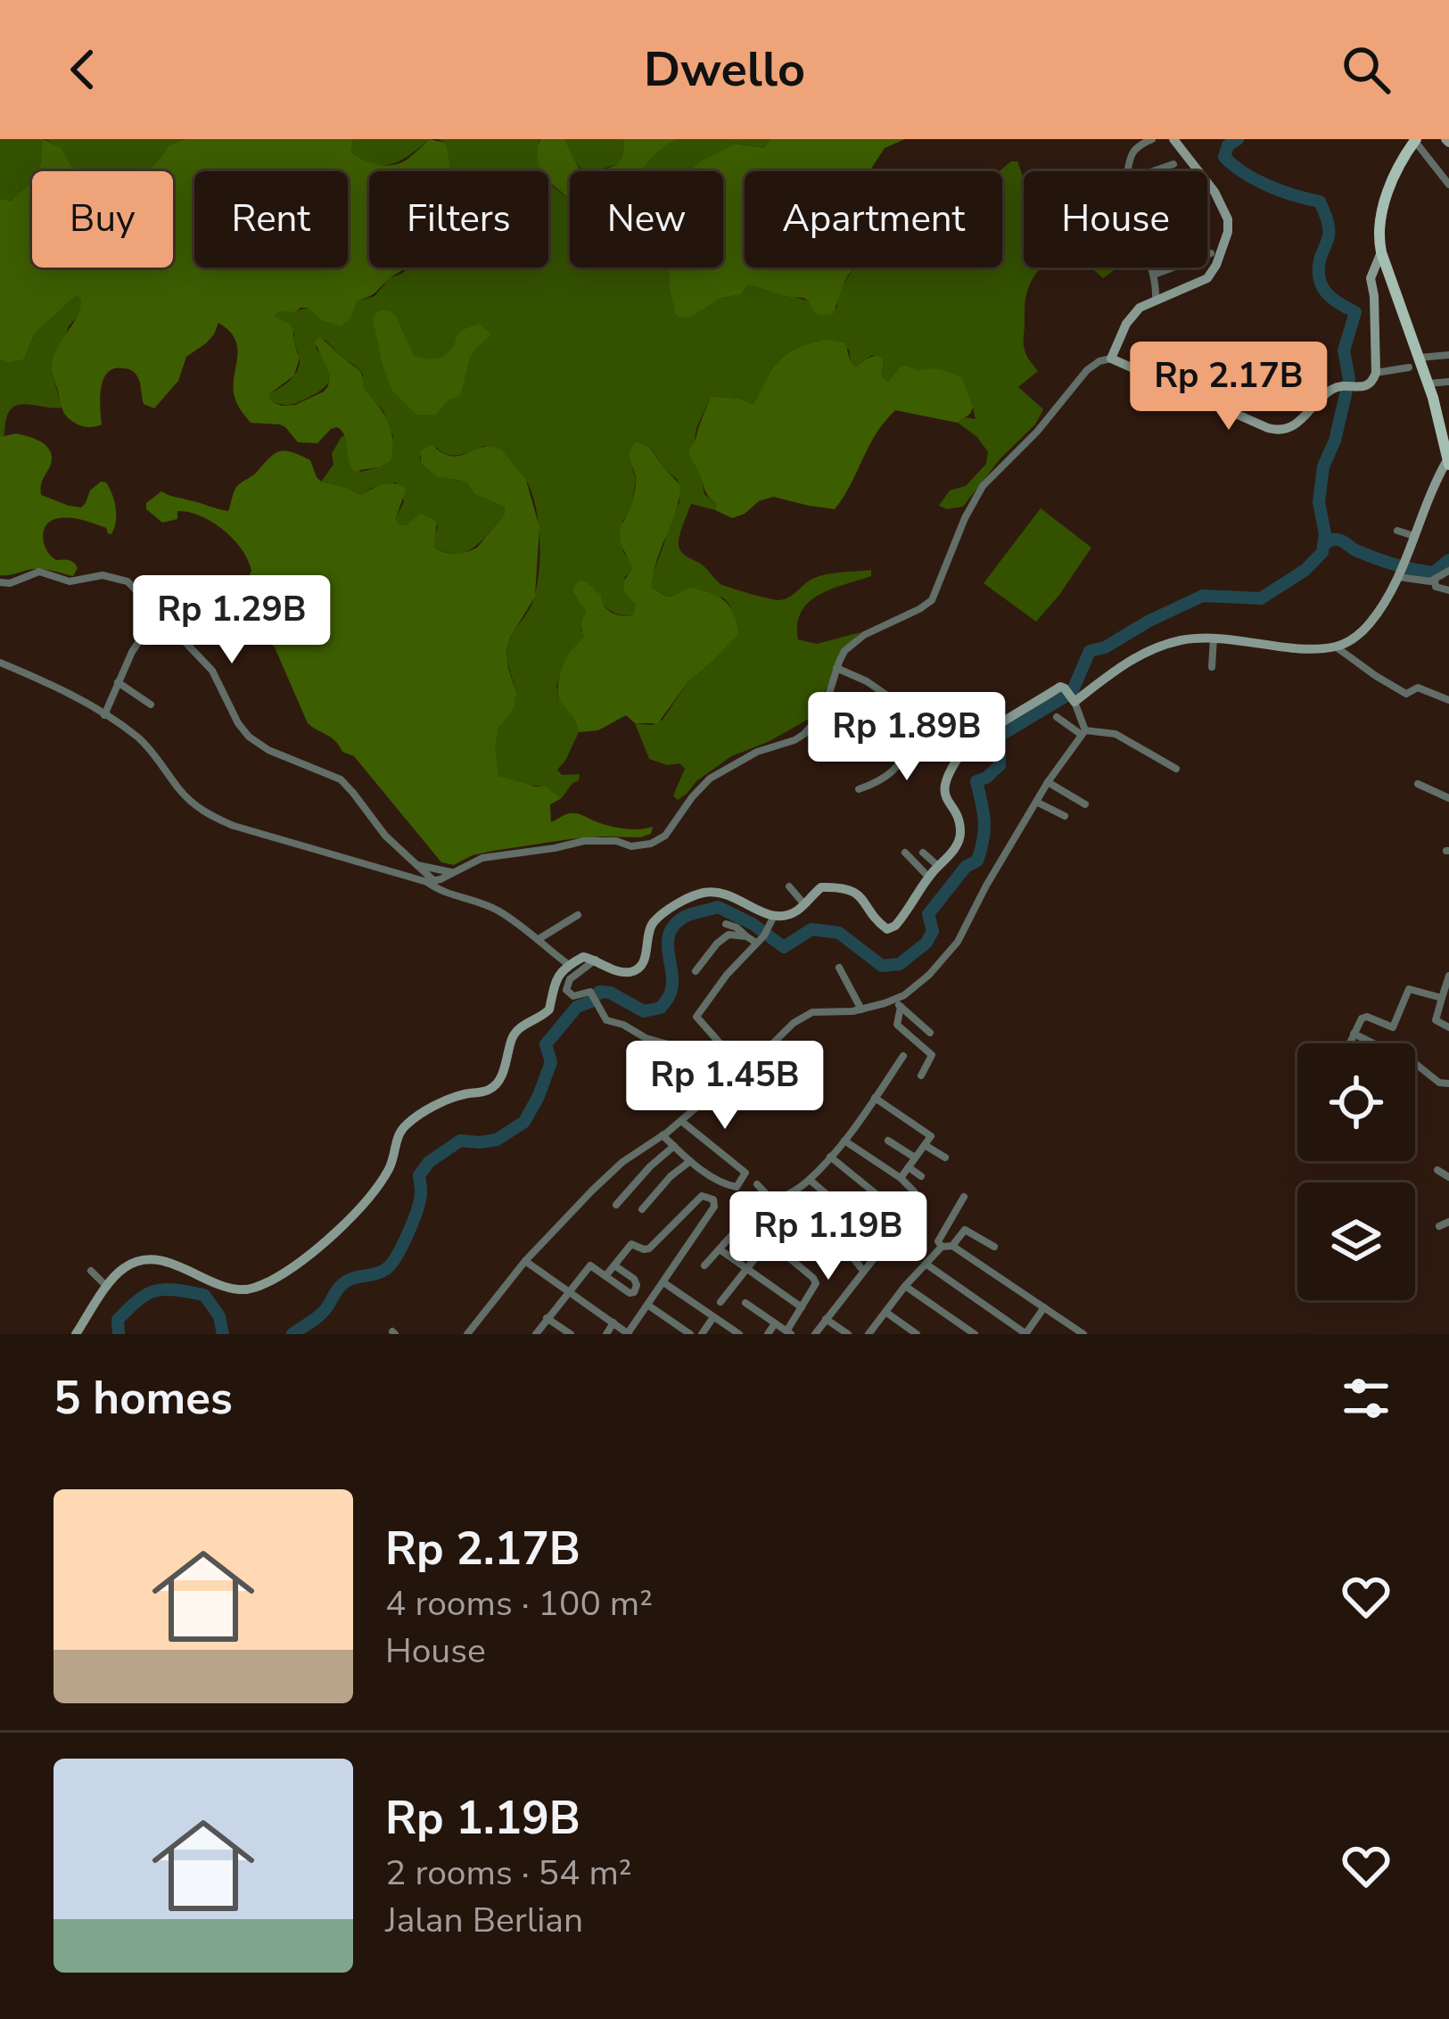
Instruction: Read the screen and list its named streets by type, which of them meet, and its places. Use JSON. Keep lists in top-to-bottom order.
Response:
{
  "page": {
    "header": "Dwello",
    "chip": [
      "Buy",
      "Rent",
      "Filters",
      "New",
      "Apartment",
      "House"
    ],
    "price": [
      "Rp 2.17B",
      "Rp 1.29B",
      "Rp 1.89B",
      "Rp 1.45B",
      "Rp 1.19B"
    ],
    "heading": "5 homes",
    "list": [
      {
        "name": "Rp 2.17B",
        "note": "4 rooms · 100 m² · House"
      },
      {
        "name": "Rp 1.19B",
        "note": "2 rooms · 54 m² · Jalan Berlian"
      }
    ]
  }
}
